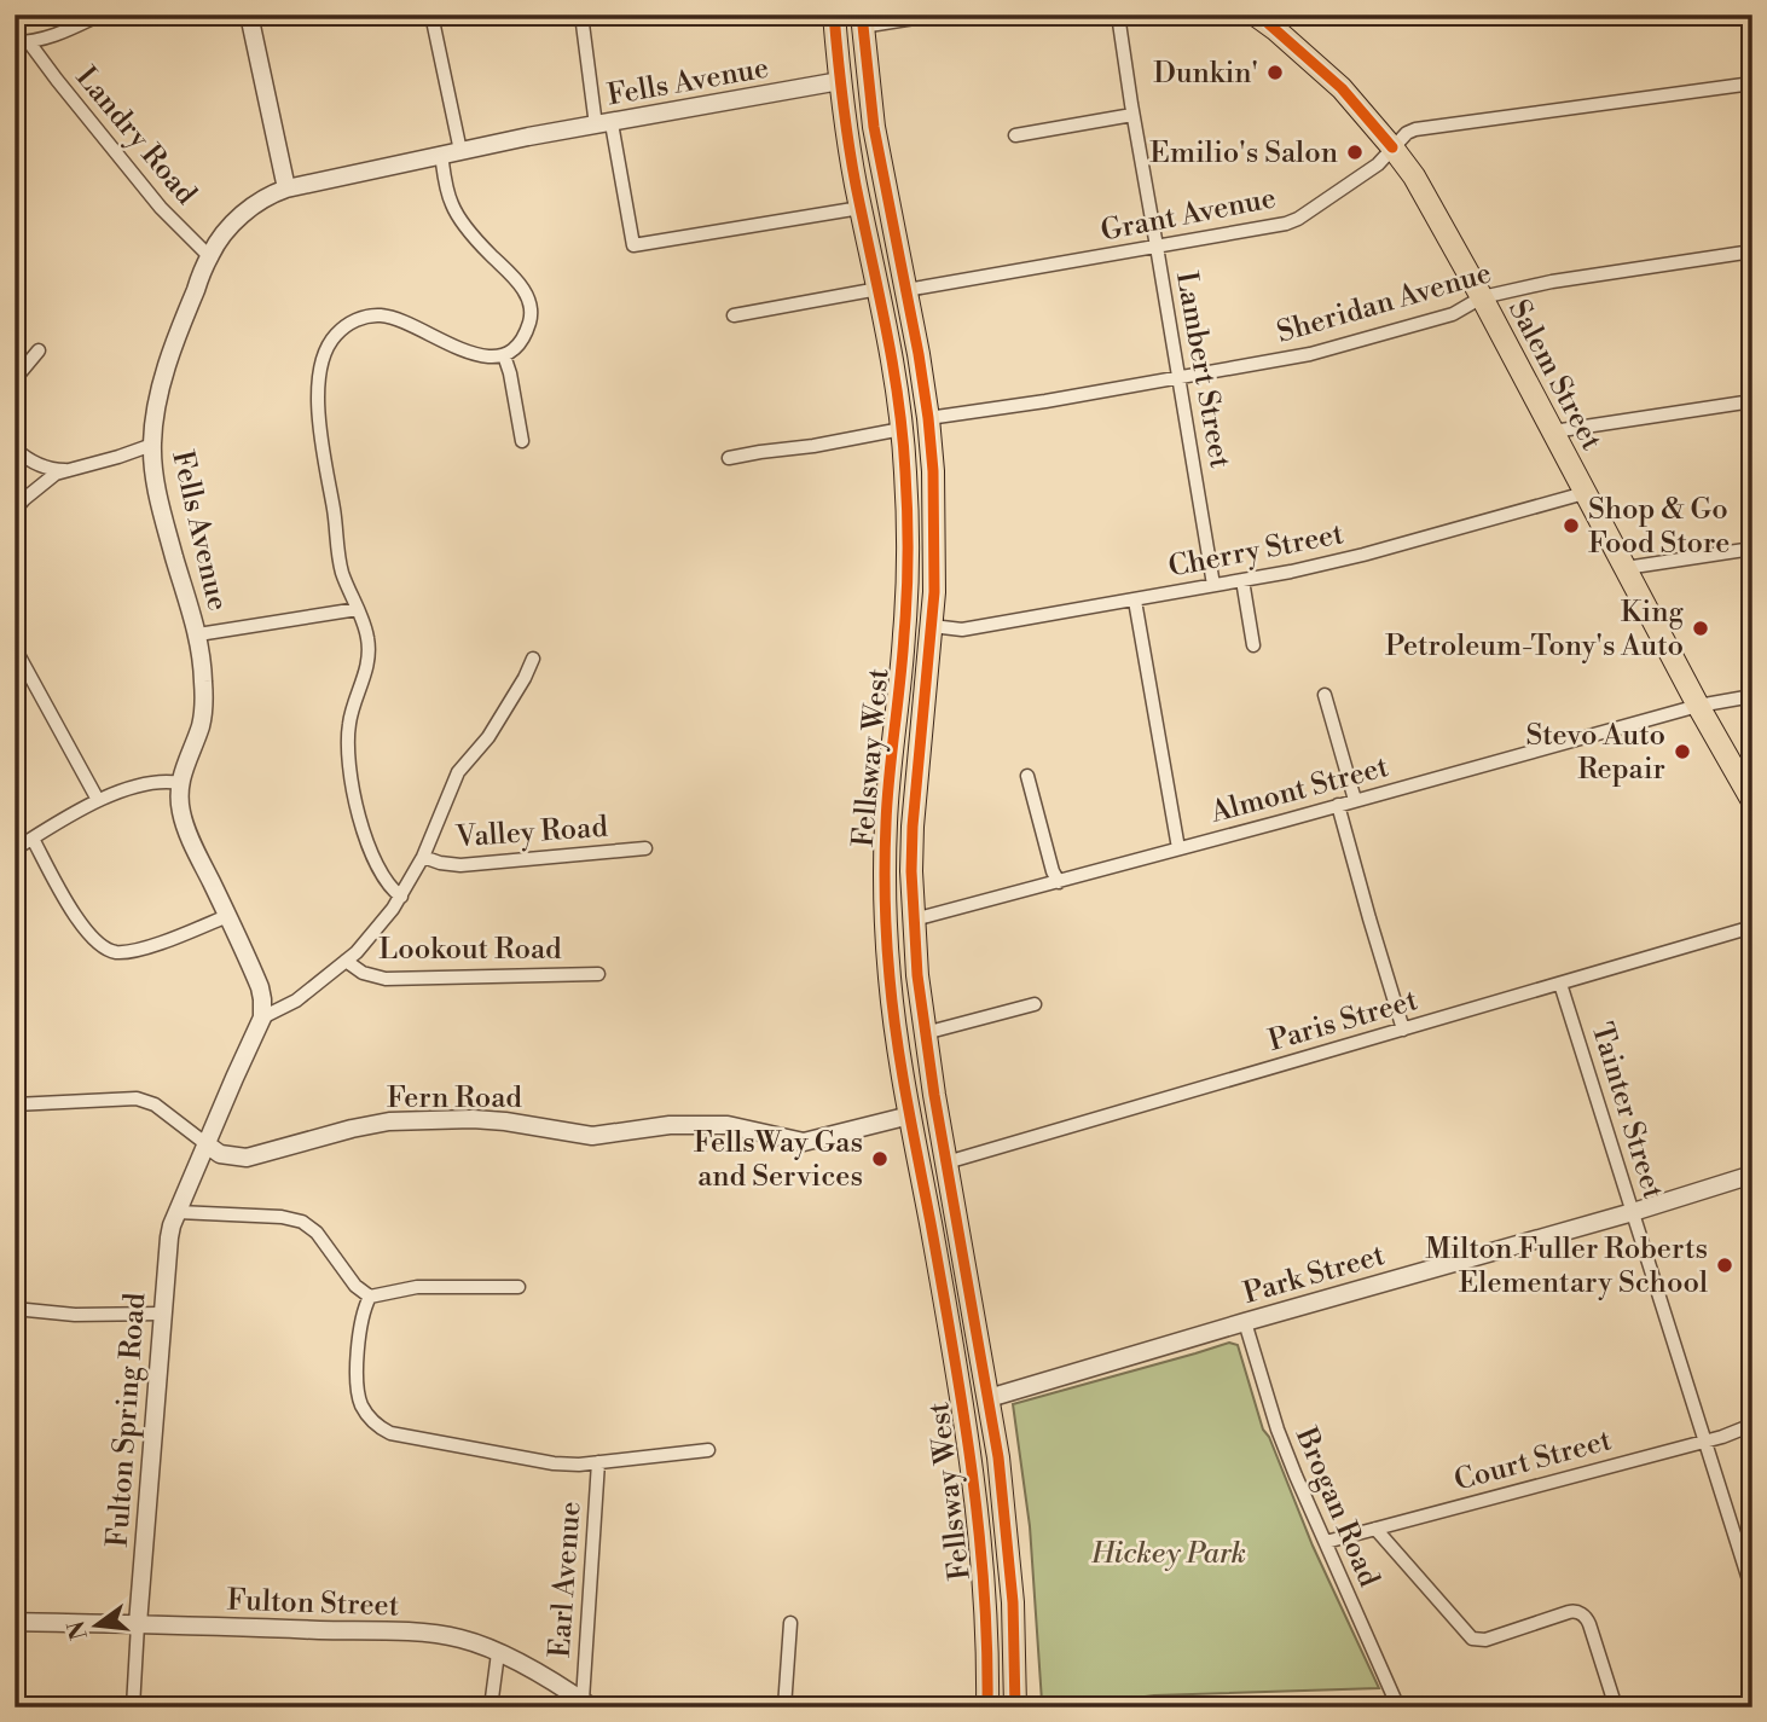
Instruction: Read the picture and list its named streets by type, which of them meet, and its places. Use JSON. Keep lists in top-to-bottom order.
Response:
{
  "streets": {
    "main road": ["Salem Street", "Fellsway West"],
    "street": [
      "Fells Avenue",
      "Landry Road",
      "Grant Avenue",
      "Sheridan Avenue",
      "Lambert Street",
      "Cherry Street",
      "Almont Street",
      "Valley Road",
      "Lookout Road",
      "Paris Street",
      "Fern Road",
      "Tainter Street",
      "Park Street",
      "Fulton Spring Road",
      "Court Street",
      "Brogan Road",
      "Earl Avenue",
      "Fulton Street"
    ]
  },
  "crossings": [
    ["Fells Avenue", "Landry Road"],
    ["Fells Avenue", "Fellsway West"],
    ["Fells Avenue", "Fulton Spring Road"],
    ["Grant Avenue", "Lambert Street"],
    ["Grant Avenue", "Salem Street"],
    ["Grant Avenue", "Fellsway West"],
    ["Sheridan Avenue", "Lambert Street"],
    ["Sheridan Avenue", "Salem Street"],
    ["Sheridan Avenue", "Fellsway West"],
    ["Lambert Street", "Cherry Street"],
    ["Salem Street", "Cherry Street"],
    ["Salem Street", "Almont Street"],
    ["Cherry Street", "Fellsway West"],
    ["Fellsway West", "Almont Street"],
    ["Fellsway West", "Paris Street"],
    ["Fellsway West", "Fern Road"],
    ["Fellsway West", "Park Street"],
    ["Paris Street", "Tainter Street"],
    ["Fern Road", "Fulton Spring Road"],
    ["Tainter Street", "Park Street"],
    ["Tainter Street", "Court Street"],
    ["Park Street", "Brogan Road"],
    ["Fulton Spring Road", "Fulton Street"],
    ["Court Street", "Brogan Road"],
    ["Earl Avenue", "Fulton Street"]
  ],
  "parks": ["Hickey Park"],
  "places": [
    "Dunkin'",
    "Emilio's Salon",
    "Shop & Go Food Store",
    "King Petroleum-Tony's Auto",
    "Stevo Auto Repair",
    "FellsWay Gas and Services",
    "Milton Fuller Roberts Elementary School"
  ],
  "north": "left"
}
